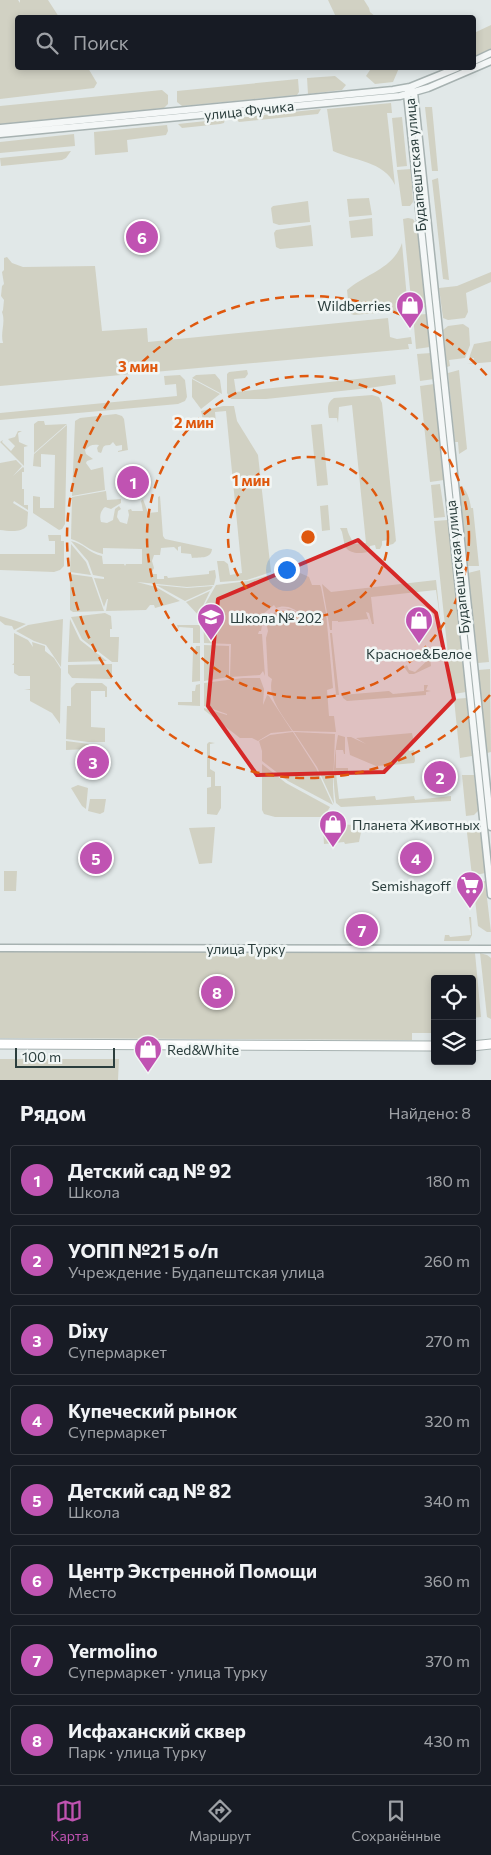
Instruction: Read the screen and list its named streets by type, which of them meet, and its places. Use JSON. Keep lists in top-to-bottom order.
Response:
{
  "streets": {
    "street": ["улица Фучика", "Будапештская улица", "улица Турку"]
  },
  "crossings": [
    ["улица Фучика", "Будапештская улица"]
  ],
  "places": {
    "shop": [
      "Wildberries",
      "Красное&Белое",
      "Планета Животных",
      "Red&White"
    ],
    "school or university": ["Школа № 202"],
    "supermarket": ["Semishagoff"]
  },
  "scale_bar": "100 m",
  "page": {
    "search": "Поиск",
    "pins": [
      "6",
      "1",
      "3",
      "2",
      "4",
      "5",
      "7",
      "8"
    ],
    "scale": "100 m",
    "heading": ["Рядом", "Найдено: 8"],
    "list": [
      {
        "mark": "1",
        "name": "Детский сад № 92",
        "note": "Школа",
        "value": "180 m"
      },
      {
        "mark": "2",
        "name": "УОПП №21 5 о/п",
        "note": "Учреждение · Будапештская улица",
        "value": "260 m"
      },
      {
        "mark": "3",
        "name": "Dixy",
        "note": "Супермаркет",
        "value": "270 m"
      },
      {
        "mark": "4",
        "name": "Купеческий рынок",
        "note": "Супермаркет",
        "value": "320 m"
      },
      {
        "mark": "5",
        "name": "Детский сад № 82",
        "note": "Школа",
        "value": "340 m"
      },
      {
        "mark": "6",
        "name": "Центр Экстренной Помощи",
        "note": "Место",
        "value": "360 m"
      },
      {
        "mark": "7",
        "name": "Yermolino",
        "note": "Супермаркет · улица Турку",
        "value": "370 m"
      },
      {
        "mark": "8",
        "name": "Исфаханский сквер",
        "note": "Парк · улица Турку",
        "value": "430 m"
      }
    ],
    "nav": ["Карта", "Маршрут", "Сохранённые"]
  },
  "rings": ["3 мин", "2 мин", "1 мин"]
}
